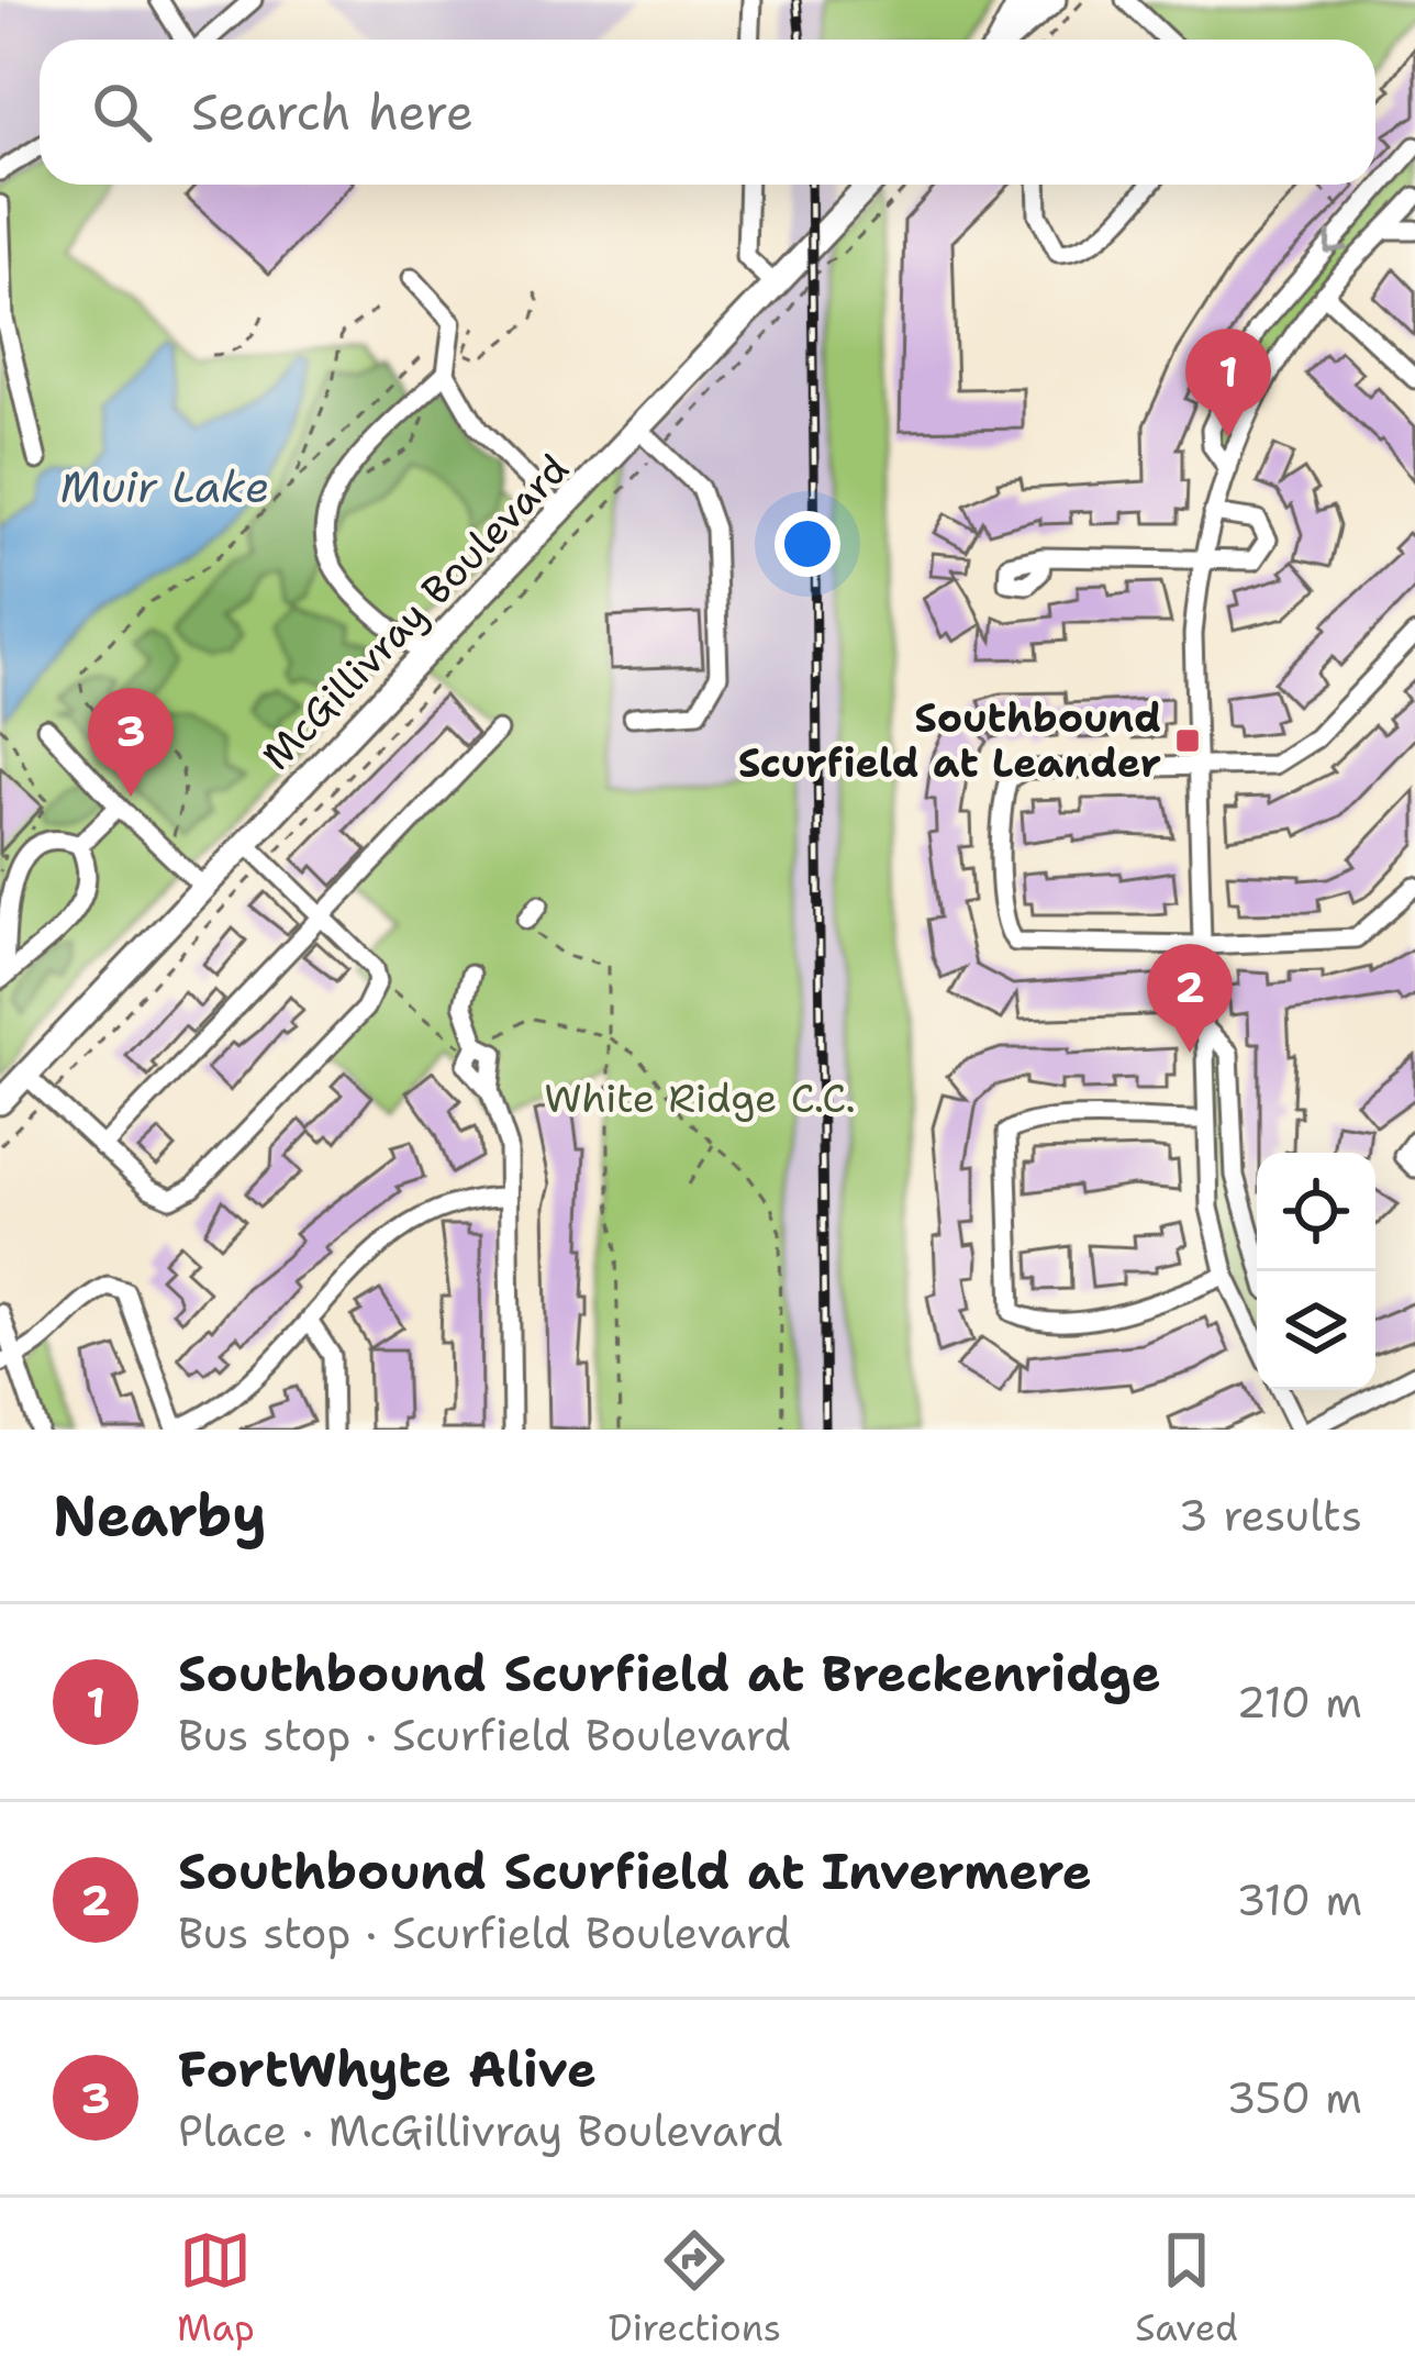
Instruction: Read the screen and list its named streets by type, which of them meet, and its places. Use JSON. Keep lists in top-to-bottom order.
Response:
{
  "streets": {
    "main road": ["McGillivray Boulevard"]
  },
  "water": ["Muir Lake"],
  "parks": ["White Ridge C.C."],
  "places": {
    "transit": ["Southbound Scurfield at Leander"]
  },
  "page": {
    "search": "Search here",
    "pins": ["1", "3", "2"],
    "heading": ["Nearby", "3 results"],
    "list": [
      {
        "mark": "1",
        "name": "Southbound Scurfield at Breckenridge",
        "note": "Bus stop · Scurfield Boulevard",
        "value": "210 m"
      },
      {
        "mark": "2",
        "name": "Southbound Scurfield at Invermere",
        "note": "Bus stop · Scurfield Boulevard",
        "value": "310 m"
      },
      {
        "mark": "3",
        "name": "FortWhyte Alive",
        "note": "Place · McGillivray Boulevard",
        "value": "350 m"
      }
    ],
    "nav": ["Map", "Directions", "Saved"]
  }
}
